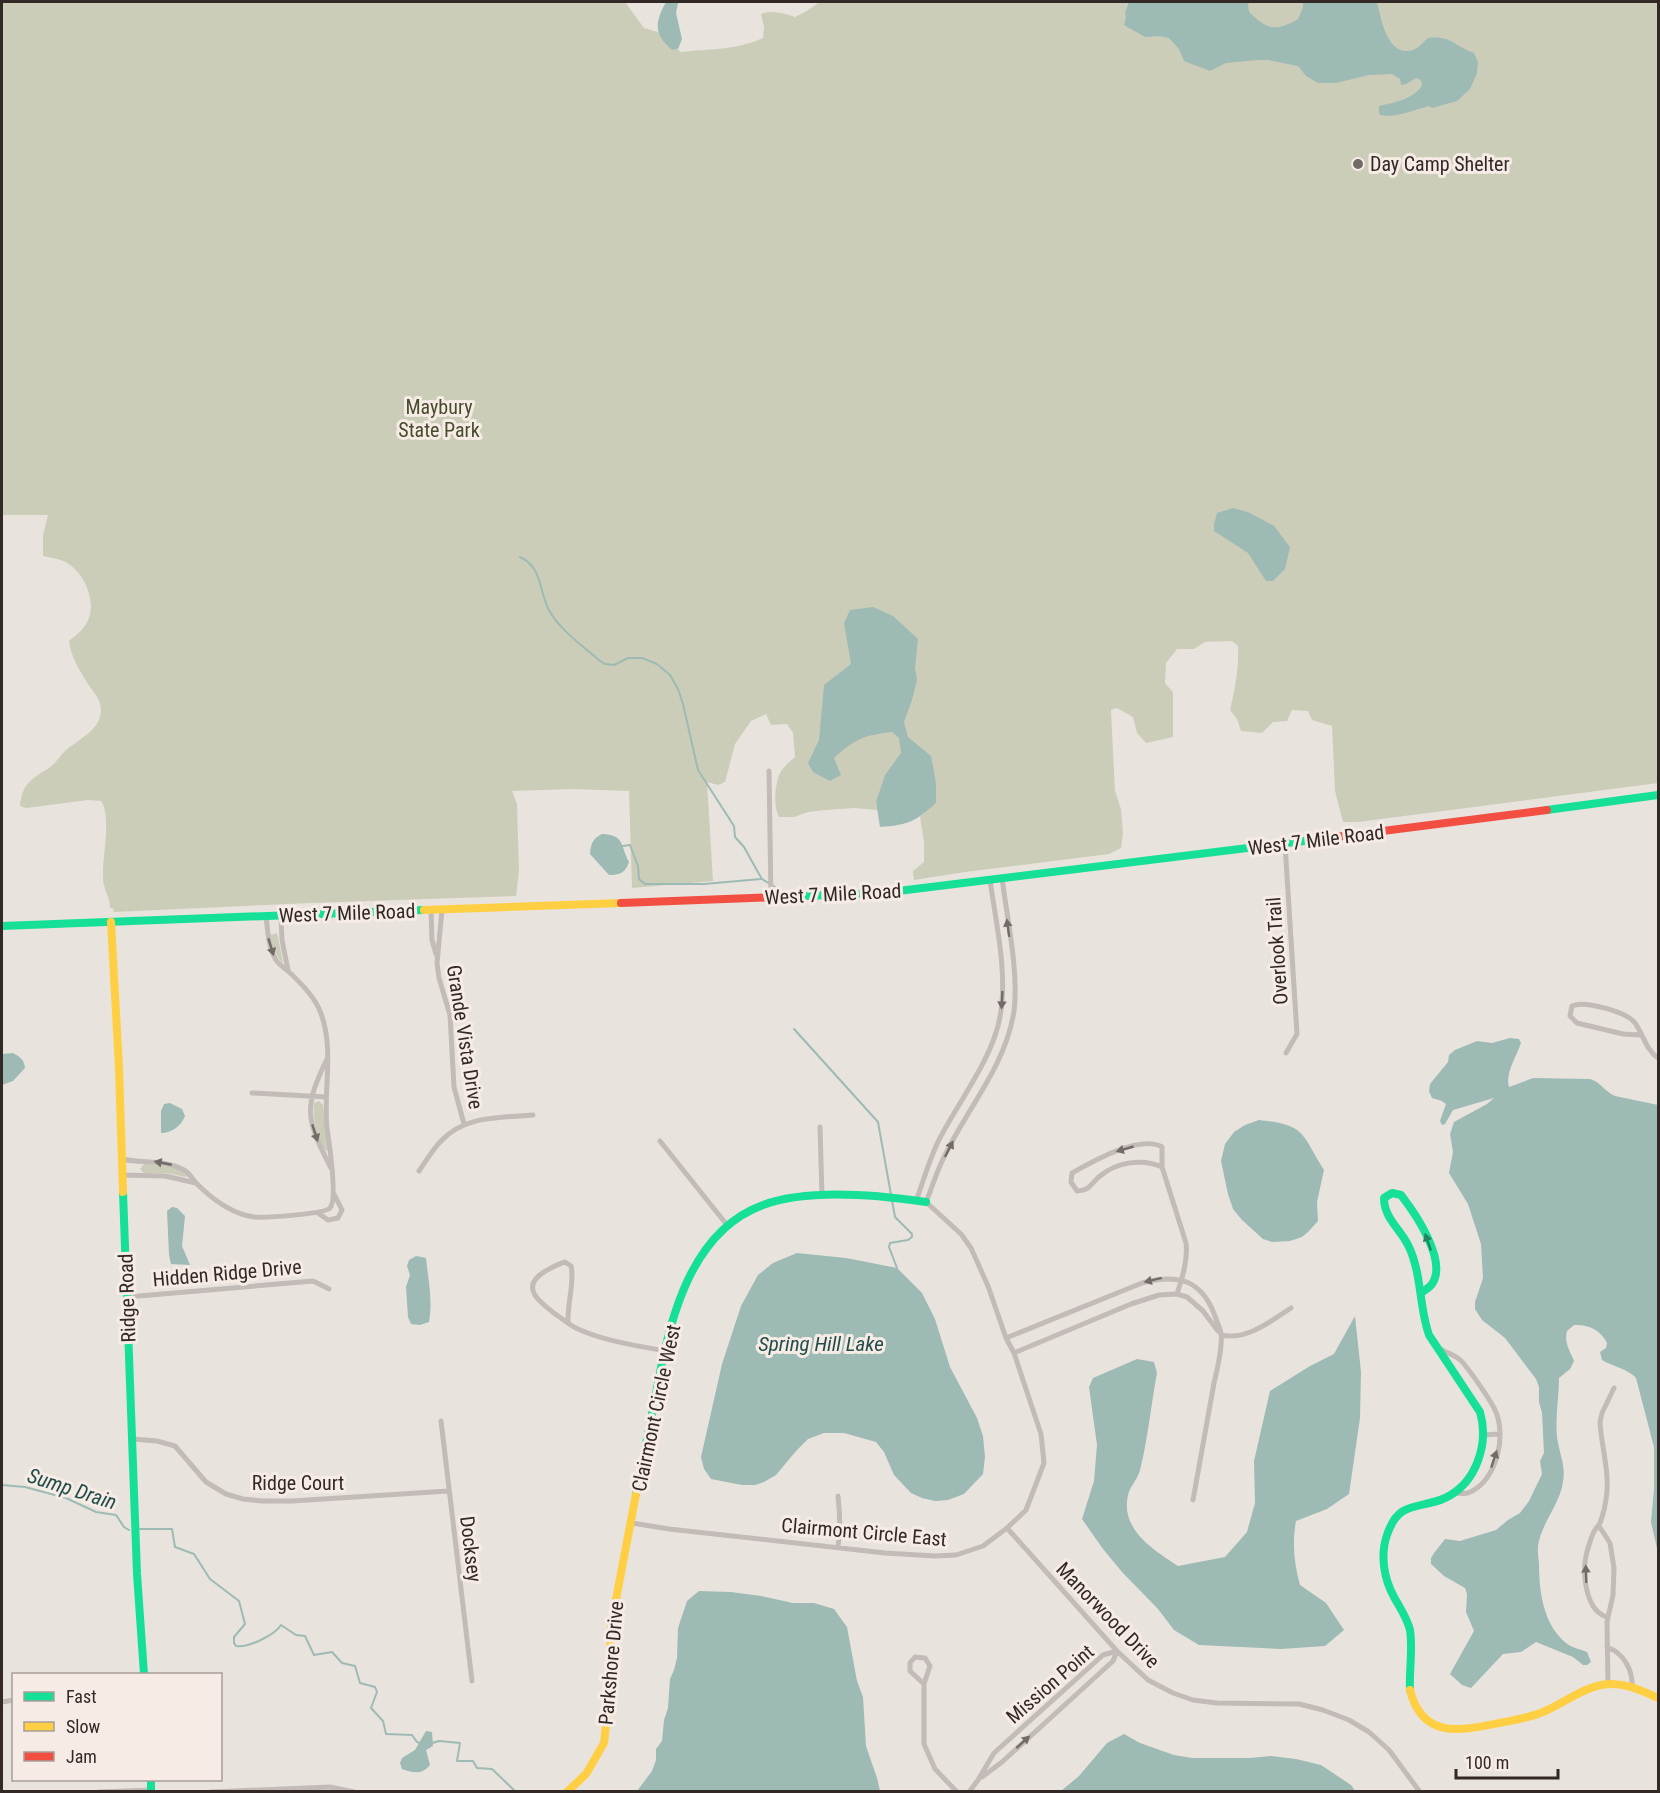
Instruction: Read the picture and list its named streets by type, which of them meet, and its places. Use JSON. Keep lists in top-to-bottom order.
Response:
{
  "streets": {
    "street": [
      "West 7 Mile Road",
      "Overlook Trail",
      "Grande Vista Drive",
      "Hidden Ridge Drive",
      "Ridge Road",
      "Clairmont Circle West",
      "Ridge Court",
      "Clairmont Circle East",
      "Docksey",
      "Manorwood Drive",
      "Parkshore Drive",
      "Mission Point"
    ]
  },
  "crossings": [
    ["West 7 Mile Road", "Overlook Trail"],
    ["West 7 Mile Road", "Grande Vista Drive"],
    ["West 7 Mile Road", "Ridge Road"],
    ["Hidden Ridge Drive", "Ridge Road"],
    ["Ridge Road", "Ridge Court"],
    ["Clairmont Circle West", "Clairmont Circle East"],
    ["Clairmont Circle West", "Parkshore Drive"],
    ["Ridge Court", "Docksey"],
    ["Clairmont Circle East", "Manorwood Drive"],
    ["Clairmont Circle East", "Parkshore Drive"],
    ["Manorwood Drive", "Mission Point"]
  ],
  "water": ["Spring Hill Lake", "Sump Drain"],
  "parks": ["Maybury State Park"],
  "places": ["Day Camp Shelter"],
  "legend": ["Fast", "Slow", "Jam"],
  "scale_bar": "100 m"
}
